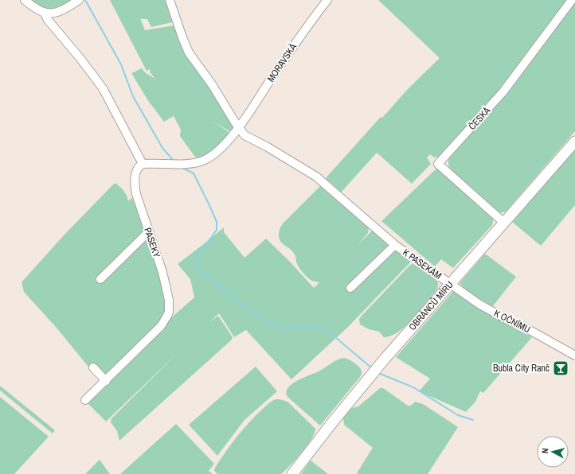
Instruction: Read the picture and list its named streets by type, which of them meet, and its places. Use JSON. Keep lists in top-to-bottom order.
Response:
{
  "streets": {
    "main road": ["OBRÁNCŮ MÍRU"],
    "street": [
      "MORAVSKÁ",
      "ČESKÁ",
      "PASEKY",
      "K PASEKÁM",
      "K OČNÍMU"
    ]
  },
  "crossings": [
    ["MORAVSKÁ", "K PASEKÁM"],
    ["ČESKÁ", "OBRÁNCŮ MÍRU"],
    ["K PASEKÁM", "OBRÁNCŮ MÍRU"],
    ["K PASEKÁM", "K OČNÍMU"],
    ["OBRÁNCŮ MÍRU", "K OČNÍMU"]
  ],
  "places": {
    "bar": ["Bubla City Ranč"]
  },
  "north": "left"
}
